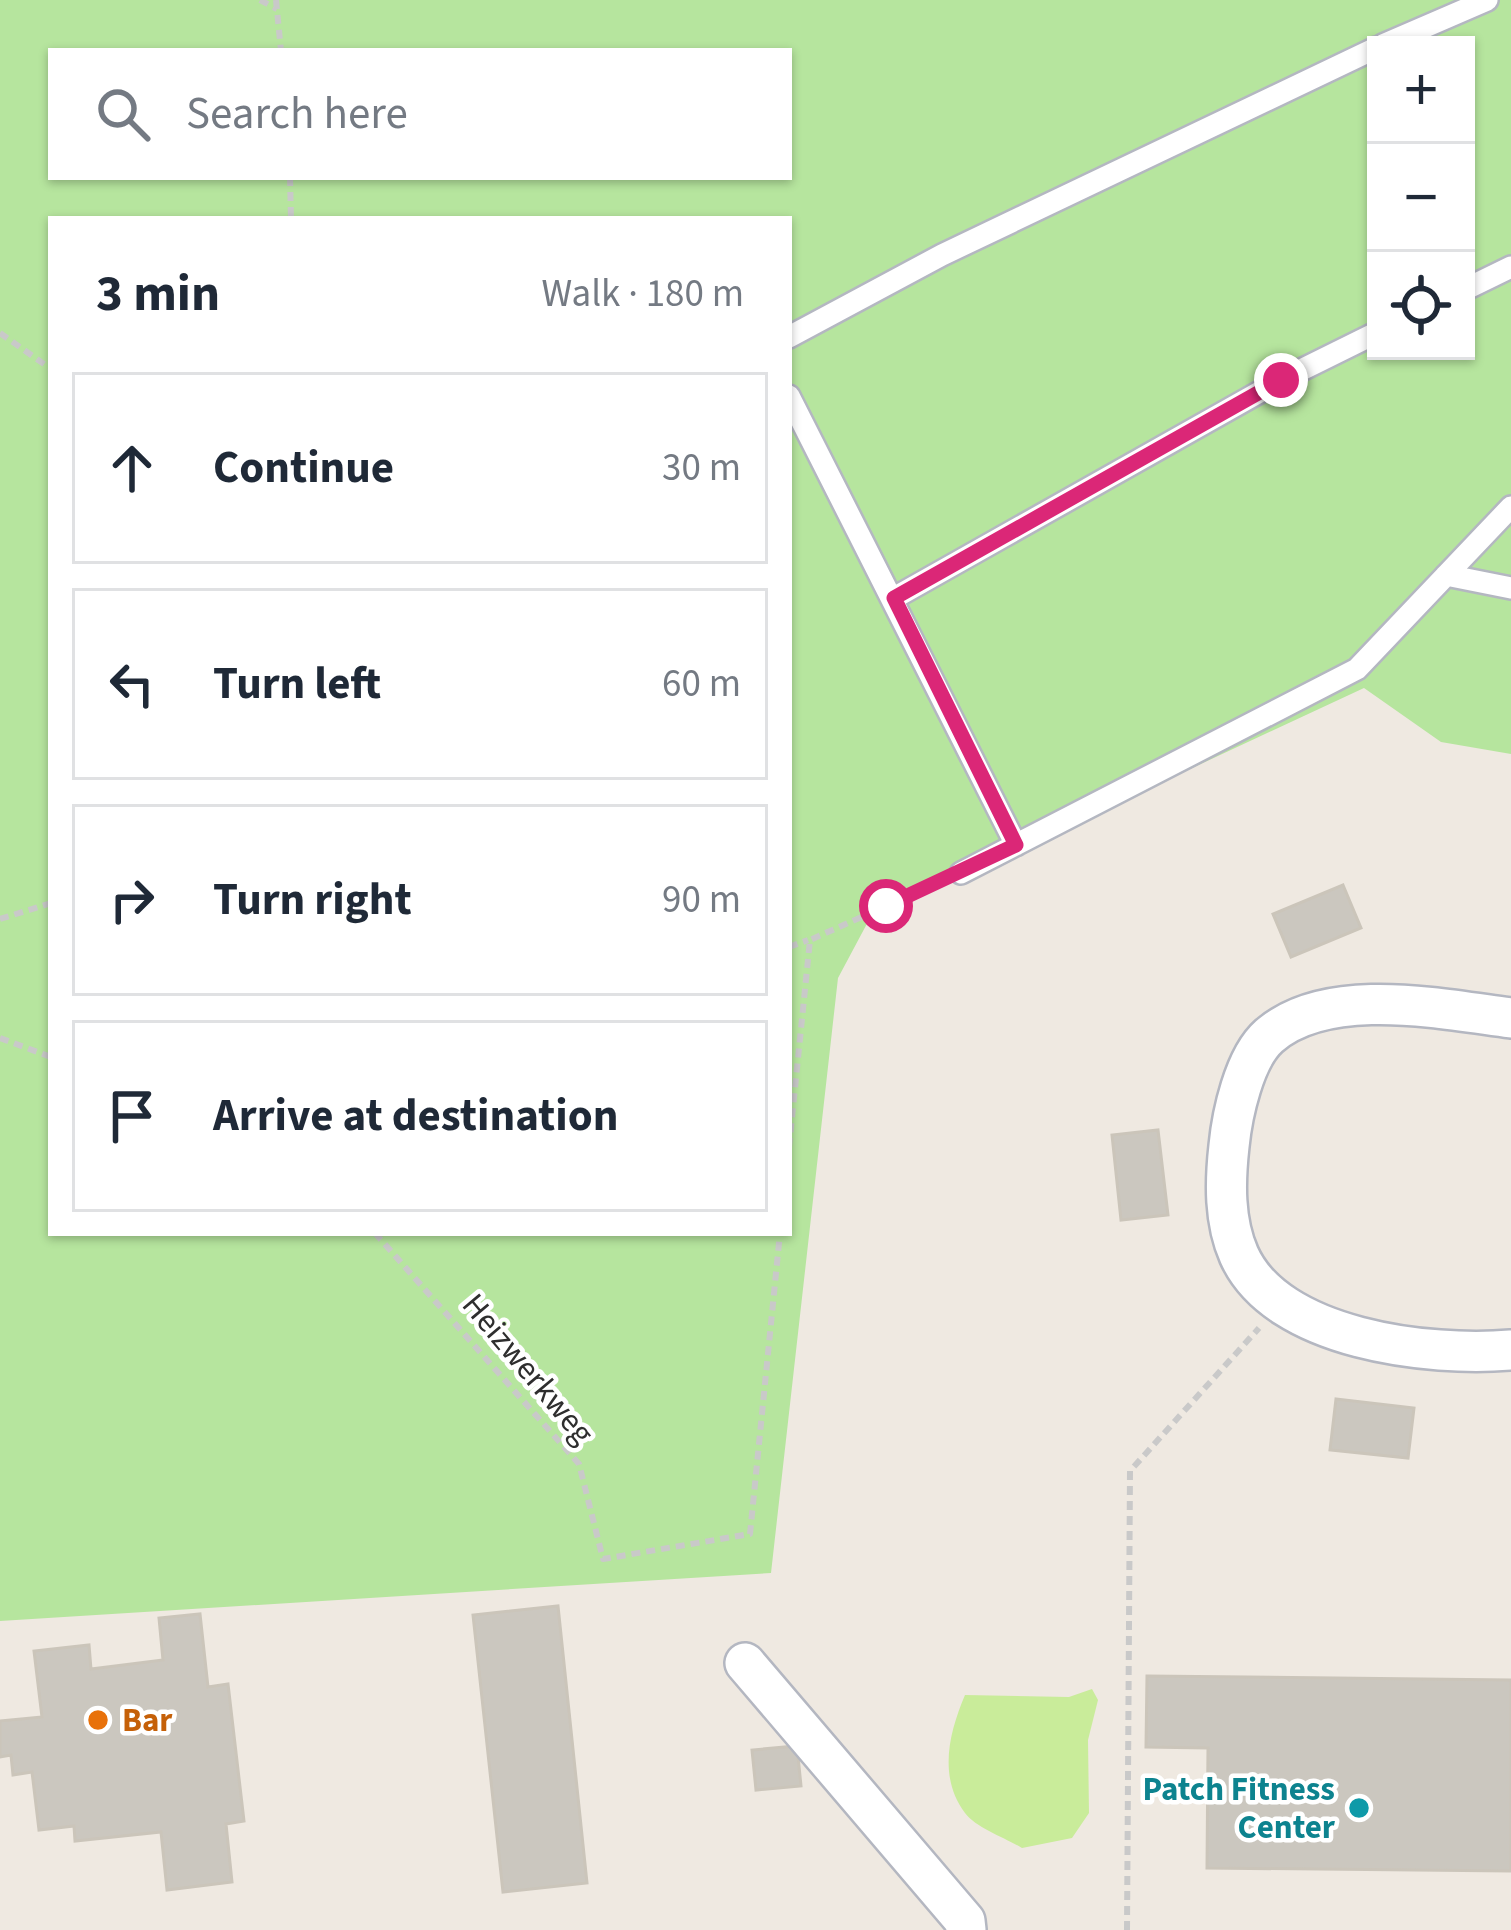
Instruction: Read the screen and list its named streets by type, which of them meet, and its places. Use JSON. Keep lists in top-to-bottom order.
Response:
{
  "streets": {
    "path": ["Heizwerkweg"]
  },
  "places": ["Bar", "Patch Fitness Center"],
  "page": {
    "map_buttons": ["+", "−"],
    "search": "Search here",
    "heading": ["3 min", "Walk · 180 m"],
    "list": [
      ["Continue", "30 m"],
      ["Turn left", "60 m"],
      ["Turn right", "90 m"],
      "Arrive at destination"
    ]
  }
}
